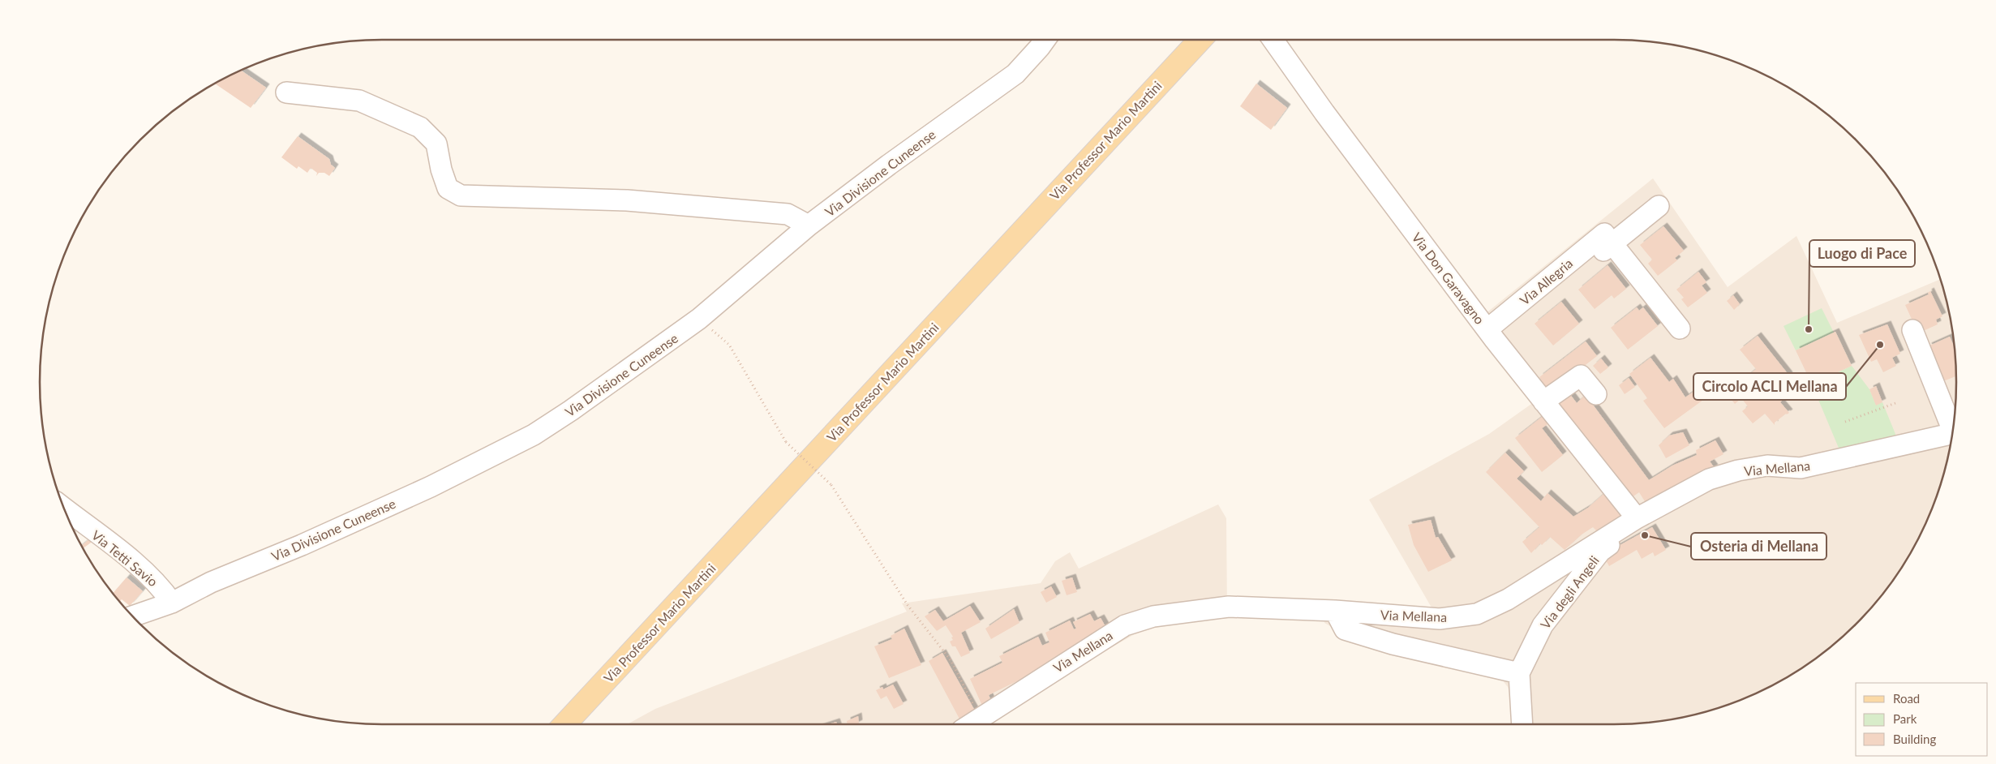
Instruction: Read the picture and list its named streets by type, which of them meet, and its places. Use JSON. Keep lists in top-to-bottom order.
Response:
{
  "streets": {
    "main road": ["Via Professor Mario Martini"],
    "street": [
      "Via Divisione Cuneense",
      "Via Don Garavagno",
      "Via Allegria",
      "Via Mellana",
      "Via Tetti Savio",
      "Via degli Angeli"
    ]
  },
  "crossings": [
    ["Via Divisione Cuneense", "Via Tetti Savio"],
    ["Via Don Garavagno", "Via Allegria"],
    ["Via Don Garavagno", "Via Mellana"],
    ["Via Don Garavagno", "Via degli Angeli"],
    ["Via Mellana", "Via degli Angeli"]
  ],
  "places": ["Luogo di Pace", "Circolo ACLI Mellana", "Osteria di Mellana"],
  "legend": ["Road", "Park", "Building"]
}
